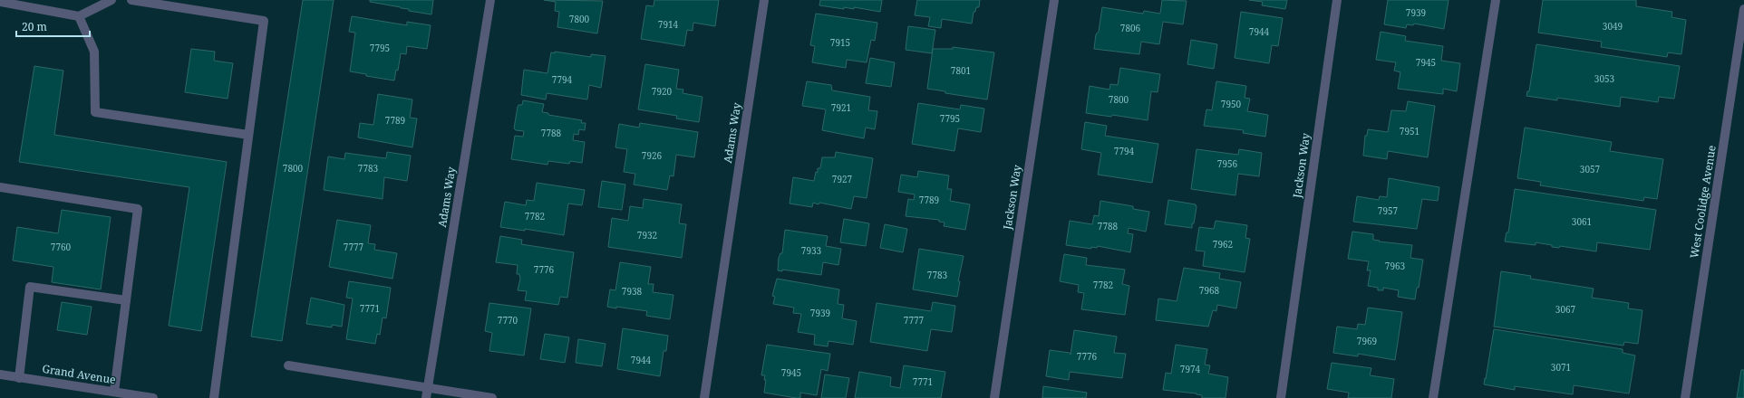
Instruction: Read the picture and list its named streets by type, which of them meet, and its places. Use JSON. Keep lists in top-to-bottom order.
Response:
{
  "streets": {
    "street": [
      "Adams Way",
      "Jackson Way",
      "West Coolidge Avenue",
      "Grand Avenue"
    ]
  },
  "house_numbers": [
    "7939",
    "7800",
    "7914",
    "3049",
    "7806",
    "7944",
    "7915",
    "7795",
    "7945",
    "7801",
    "3053",
    "7794",
    "7920",
    "7800",
    "7950",
    "7921",
    "7795",
    "7789",
    "7951",
    "7788",
    "7794",
    "7926",
    "7956",
    "7800",
    "7783",
    "3057",
    "7927",
    "7789",
    "7957",
    "7782",
    "3061",
    "7788",
    "7932",
    "7962",
    "7760",
    "7777",
    "7933",
    "7963",
    "7776",
    "7783",
    "7782",
    "7968",
    "7938",
    "7771",
    "3067",
    "7939",
    "7770",
    "7777",
    "7969",
    "7776",
    "7944",
    "3071",
    "7974",
    "7945",
    "7771"
  ],
  "scale_bar": "20 m"
}
